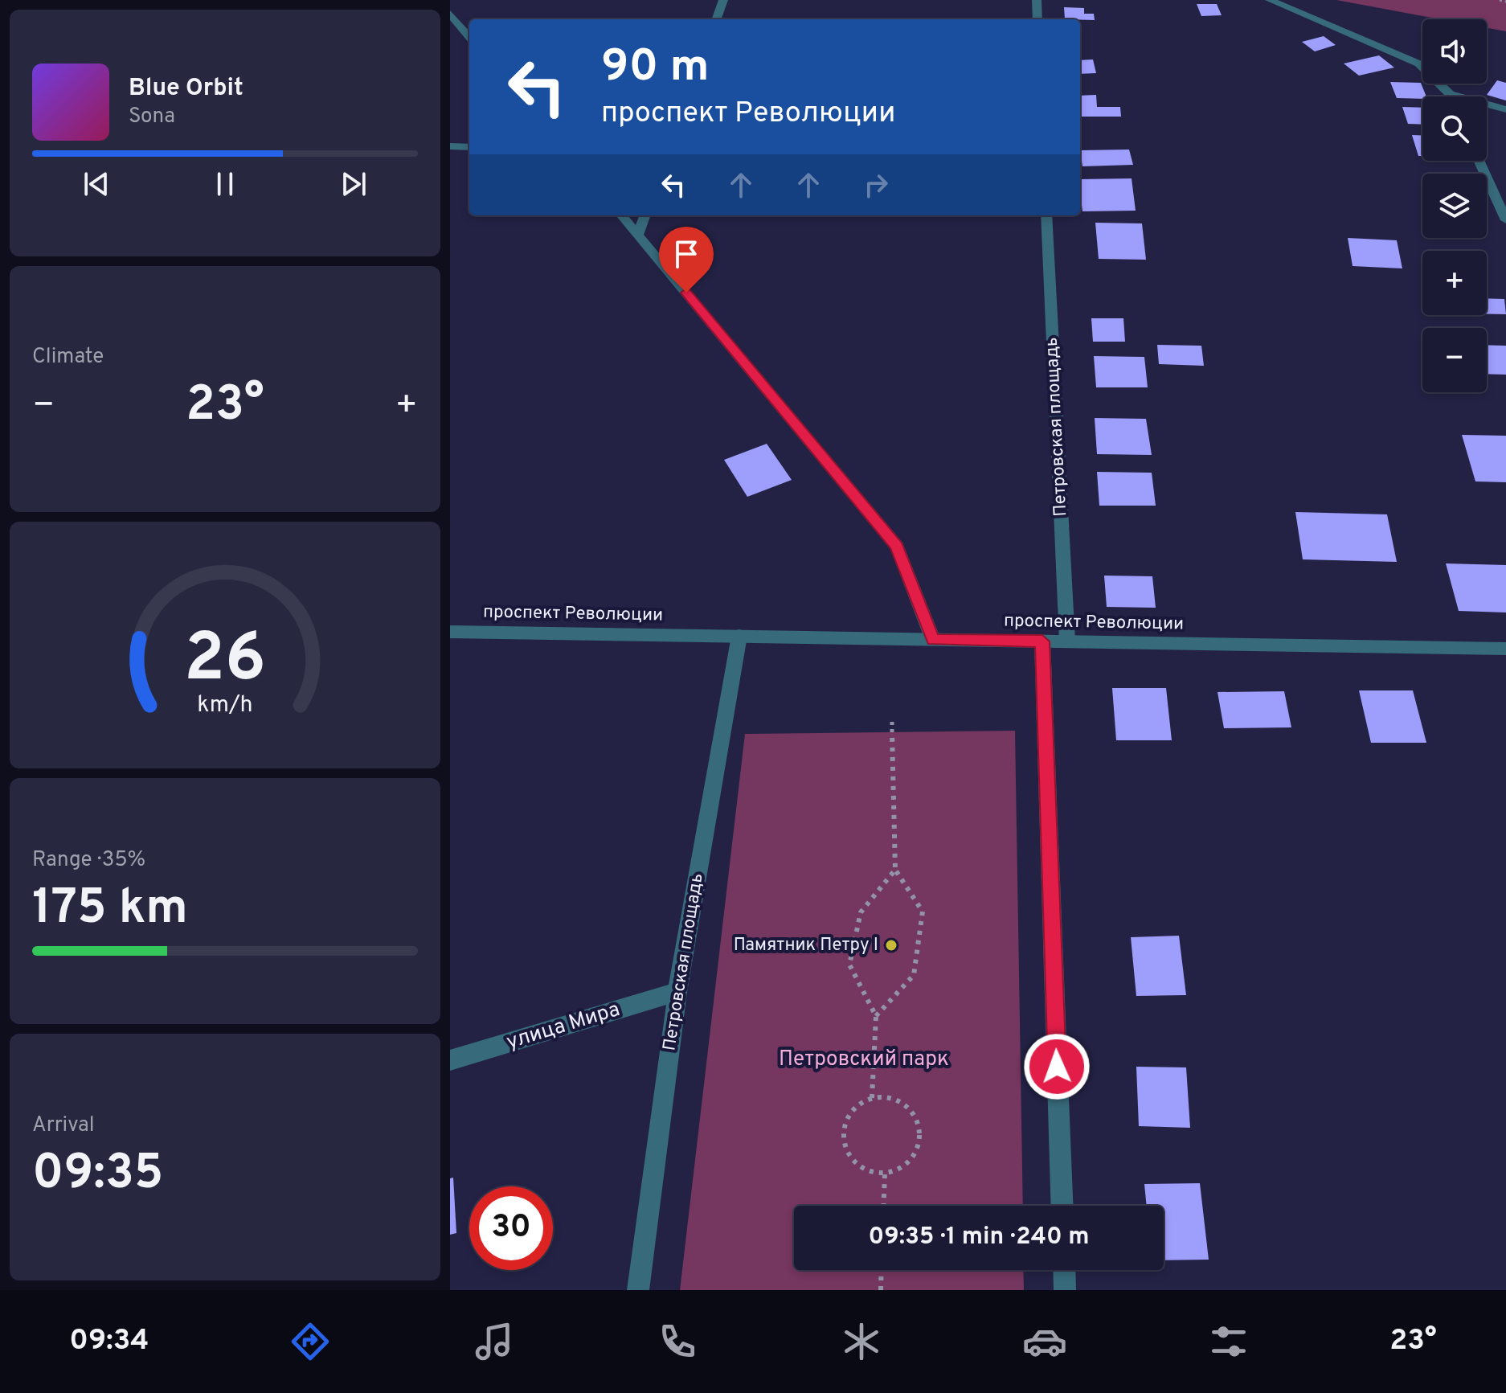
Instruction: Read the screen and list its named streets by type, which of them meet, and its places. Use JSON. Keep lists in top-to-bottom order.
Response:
{
  "streets": {
    "street": ["Петровская площадь", "проспект Революции", "улица Мира"]
  },
  "crossings": [
    ["Петровская площадь", "проспект Революции"],
    ["Петровская площадь", "улица Мира"]
  ],
  "parks": ["Петровский парк"],
  "places": ["Памятник Петру I"],
  "page": {
    "map_buttons": ["+", "−"],
    "turn": ["90 m", "проспект Революции"],
    "song": ["Blue Orbit", "Sona"],
    "tile": [
      "Climate",
      ["Range · 35%", "175 km"],
      ["Arrival", "09:35"]
    ],
    "heat": ["−", "23°", "+"],
    "limit": "30",
    "trip": "09:35 · 1 min · 240 m",
    "tabs": ["09:34", "23°"],
    "gauge": ["26", "km/h"]
  }
}
